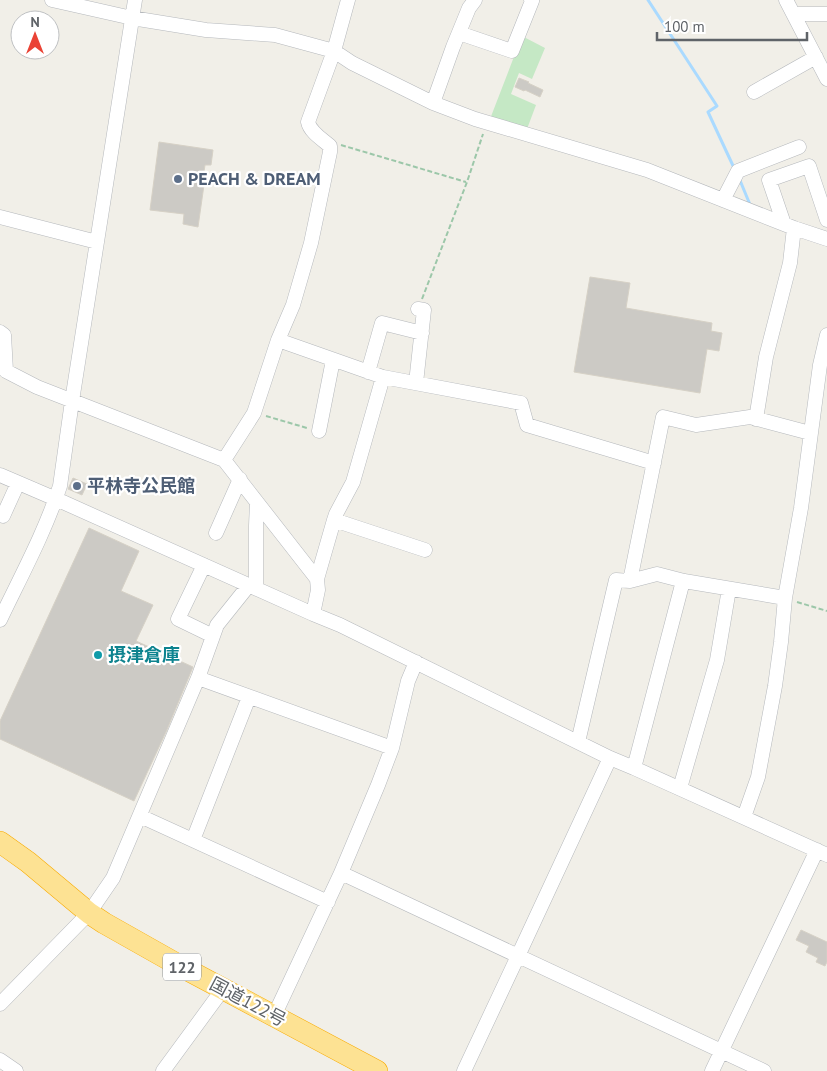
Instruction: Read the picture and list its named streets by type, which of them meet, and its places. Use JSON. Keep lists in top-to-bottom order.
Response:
{
  "streets": {
    "highway": ["122", "国道122号"]
  },
  "places": ["PEACH & DREAM", "平林寺公民館", "摂津倉庫"],
  "scale_bar": "100 m",
  "north": "top"
}
